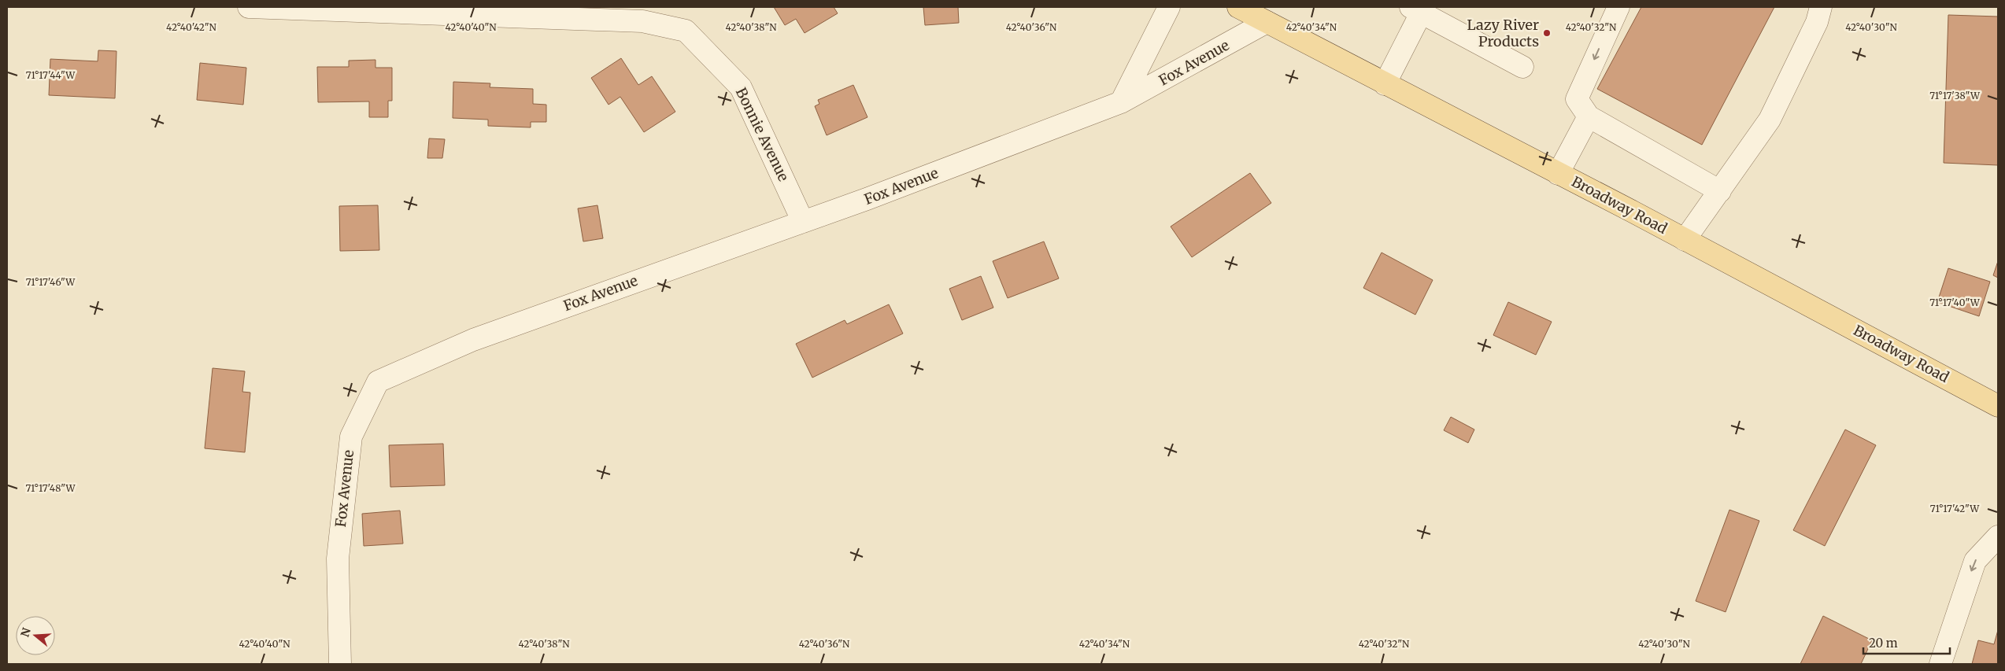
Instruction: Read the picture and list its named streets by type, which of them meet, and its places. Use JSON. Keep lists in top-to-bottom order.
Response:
{
  "streets": {
    "main road": ["Broadway Road"],
    "street": ["Fox Avenue", "Bonnie Avenue"]
  },
  "crossings": [
    ["Fox Avenue", "Bonnie Avenue"],
    ["Fox Avenue", "Broadway Road"]
  ],
  "places": ["Lazy River Products"],
  "scale_bar": "20 m",
  "north": "left",
  "coordinates": [
    "42°40'42\"N",
    "42°40'40\"N",
    "42°40'38\"N",
    "42°40'36\"N",
    "42°40'34\"N",
    "42°40'32\"N",
    "42°40'30\"N",
    "71°17'44\"W",
    "71°17'38\"W",
    "71°17'46\"W",
    "71°17'40\"W",
    "71°17'48\"W",
    "71°17'42\"W"
  ]
}
